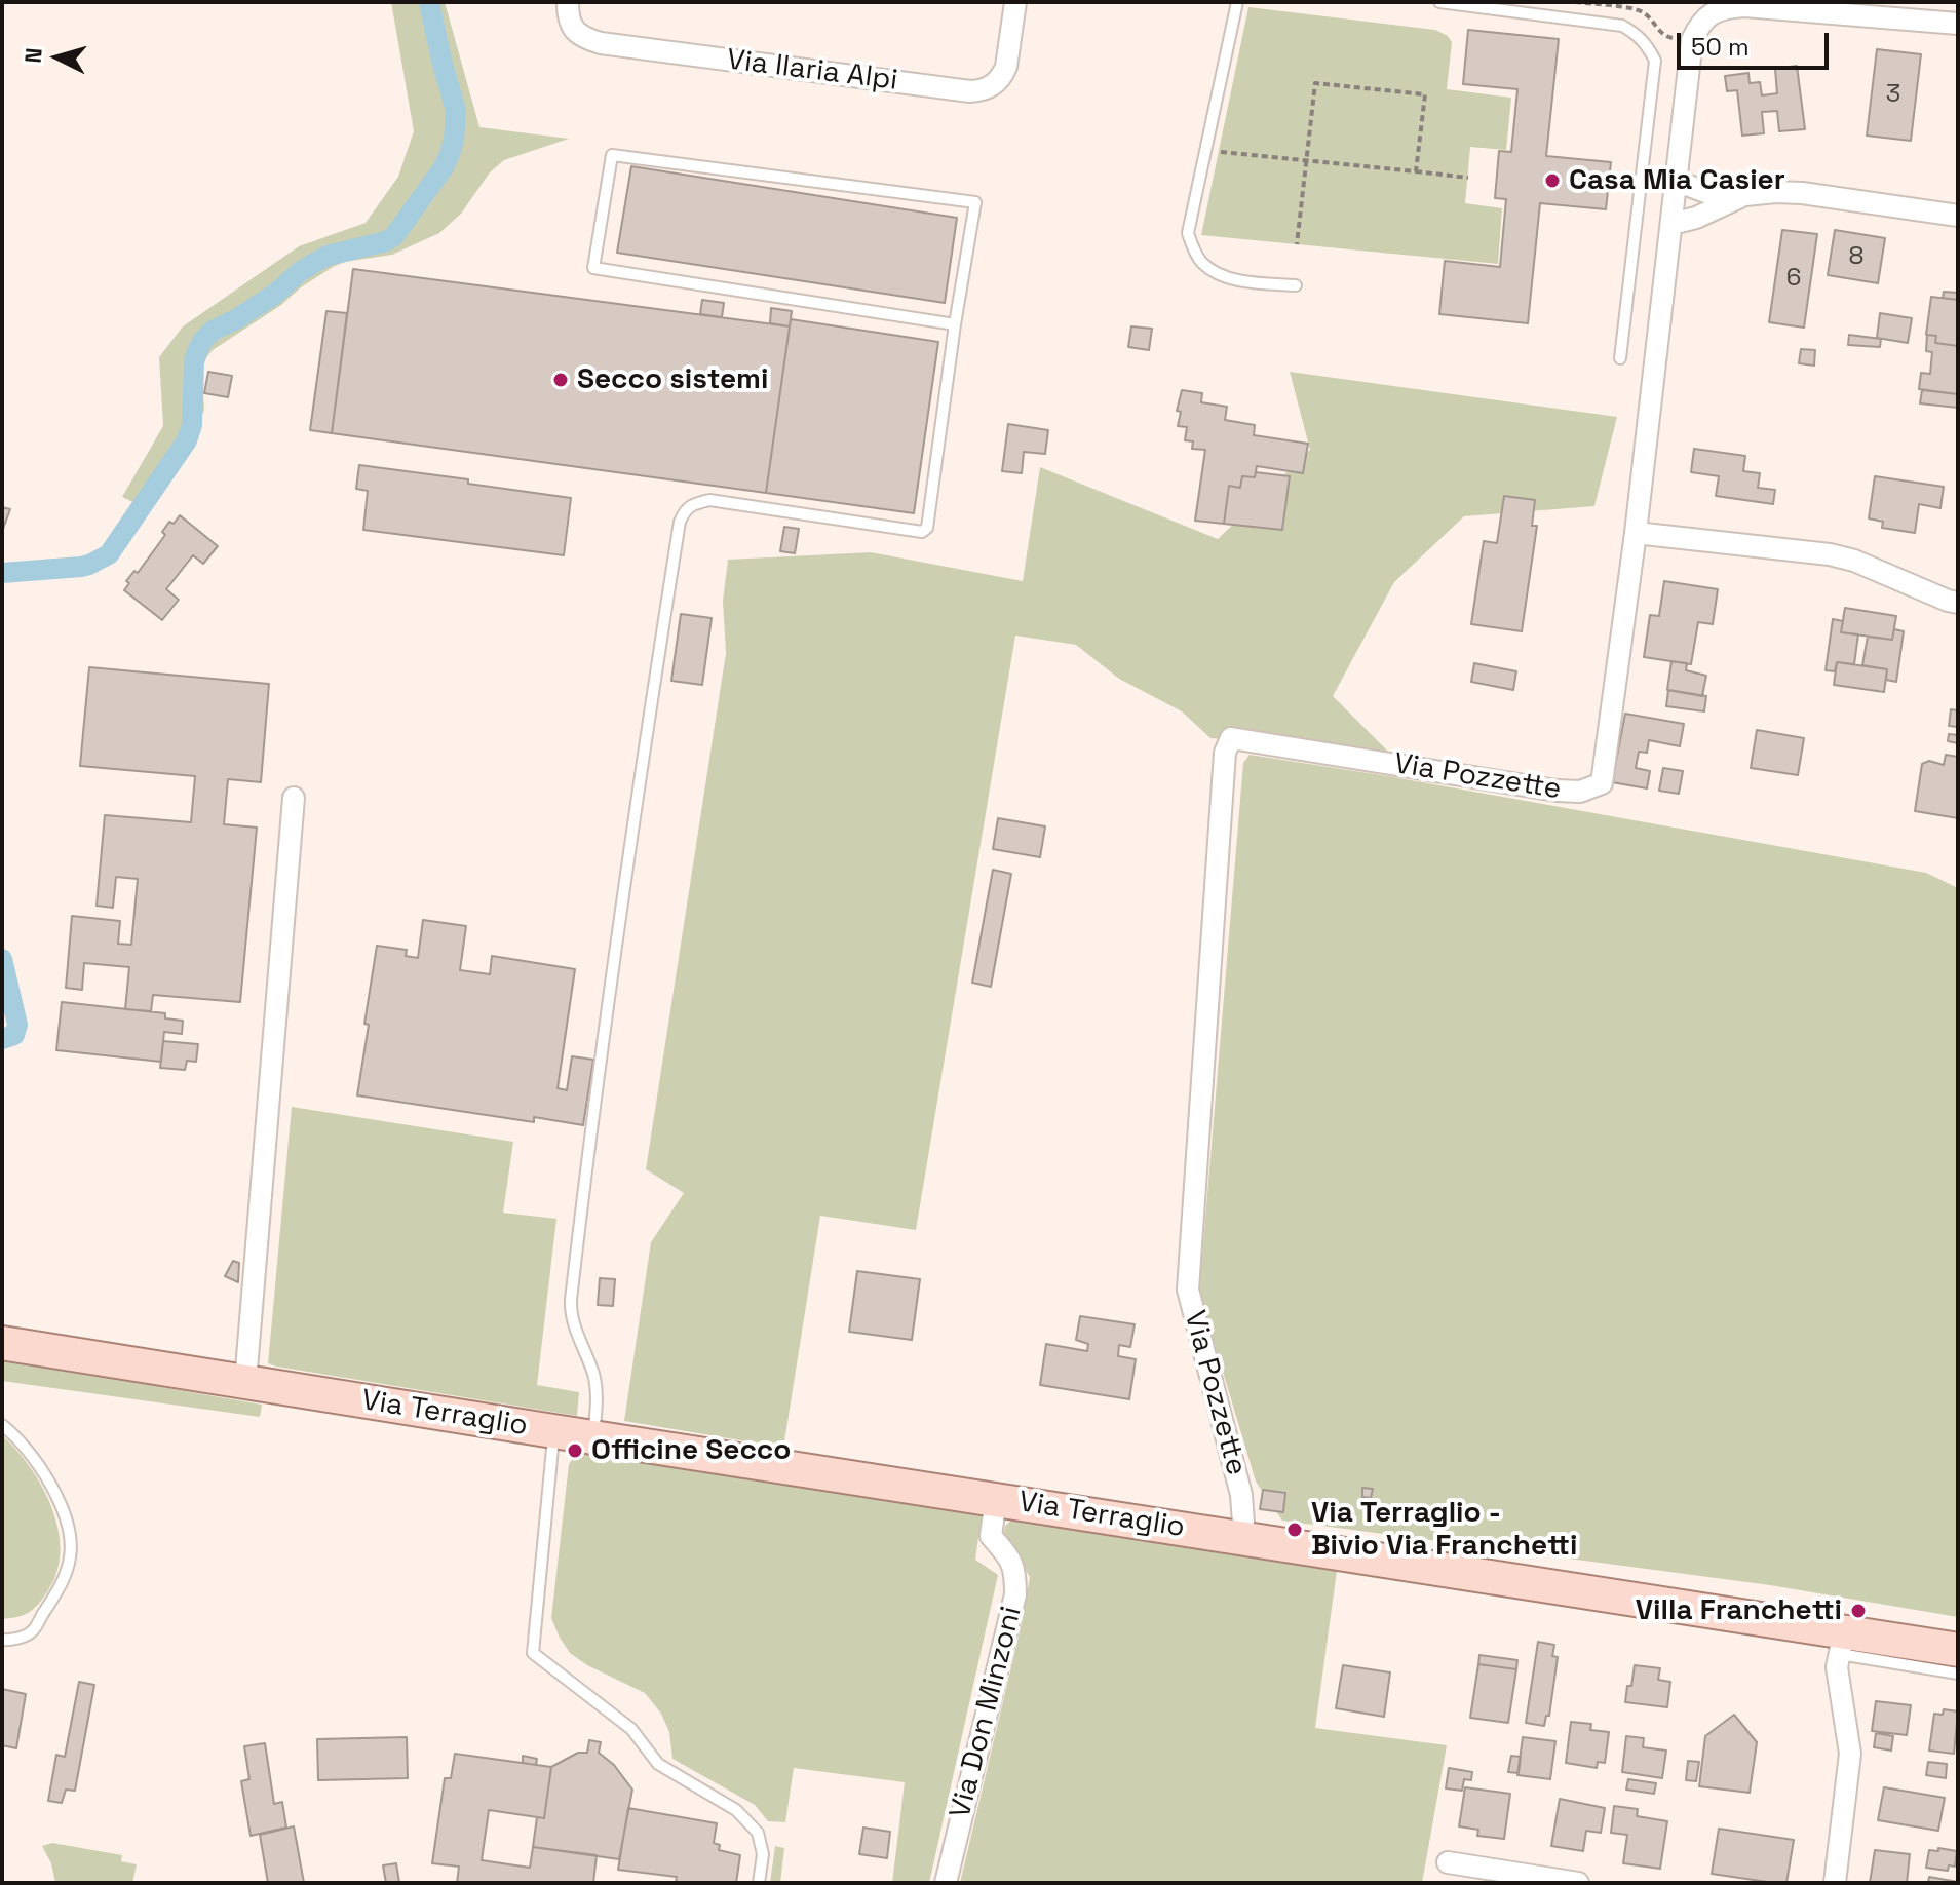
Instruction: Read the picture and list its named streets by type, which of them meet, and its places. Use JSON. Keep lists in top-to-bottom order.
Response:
{
  "streets": {
    "main road": ["Via Terraglio"],
    "street": ["Via Ilaria Alpi", "Via Pozzette", "Via Don Minzoni"]
  },
  "crossings": [
    ["Via Pozzette", "Via Terraglio"],
    ["Via Terraglio", "Via Don Minzoni"]
  ],
  "places": [
    "Casa Mia Casier",
    "Secco sistemi",
    "Officine Secco",
    "Via Terraglio - Bivio Via Franchetti",
    "Villa Franchetti"
  ],
  "house_numbers": ["3", "8", "6"],
  "scale_bar": "50 m",
  "north": "left"
}
